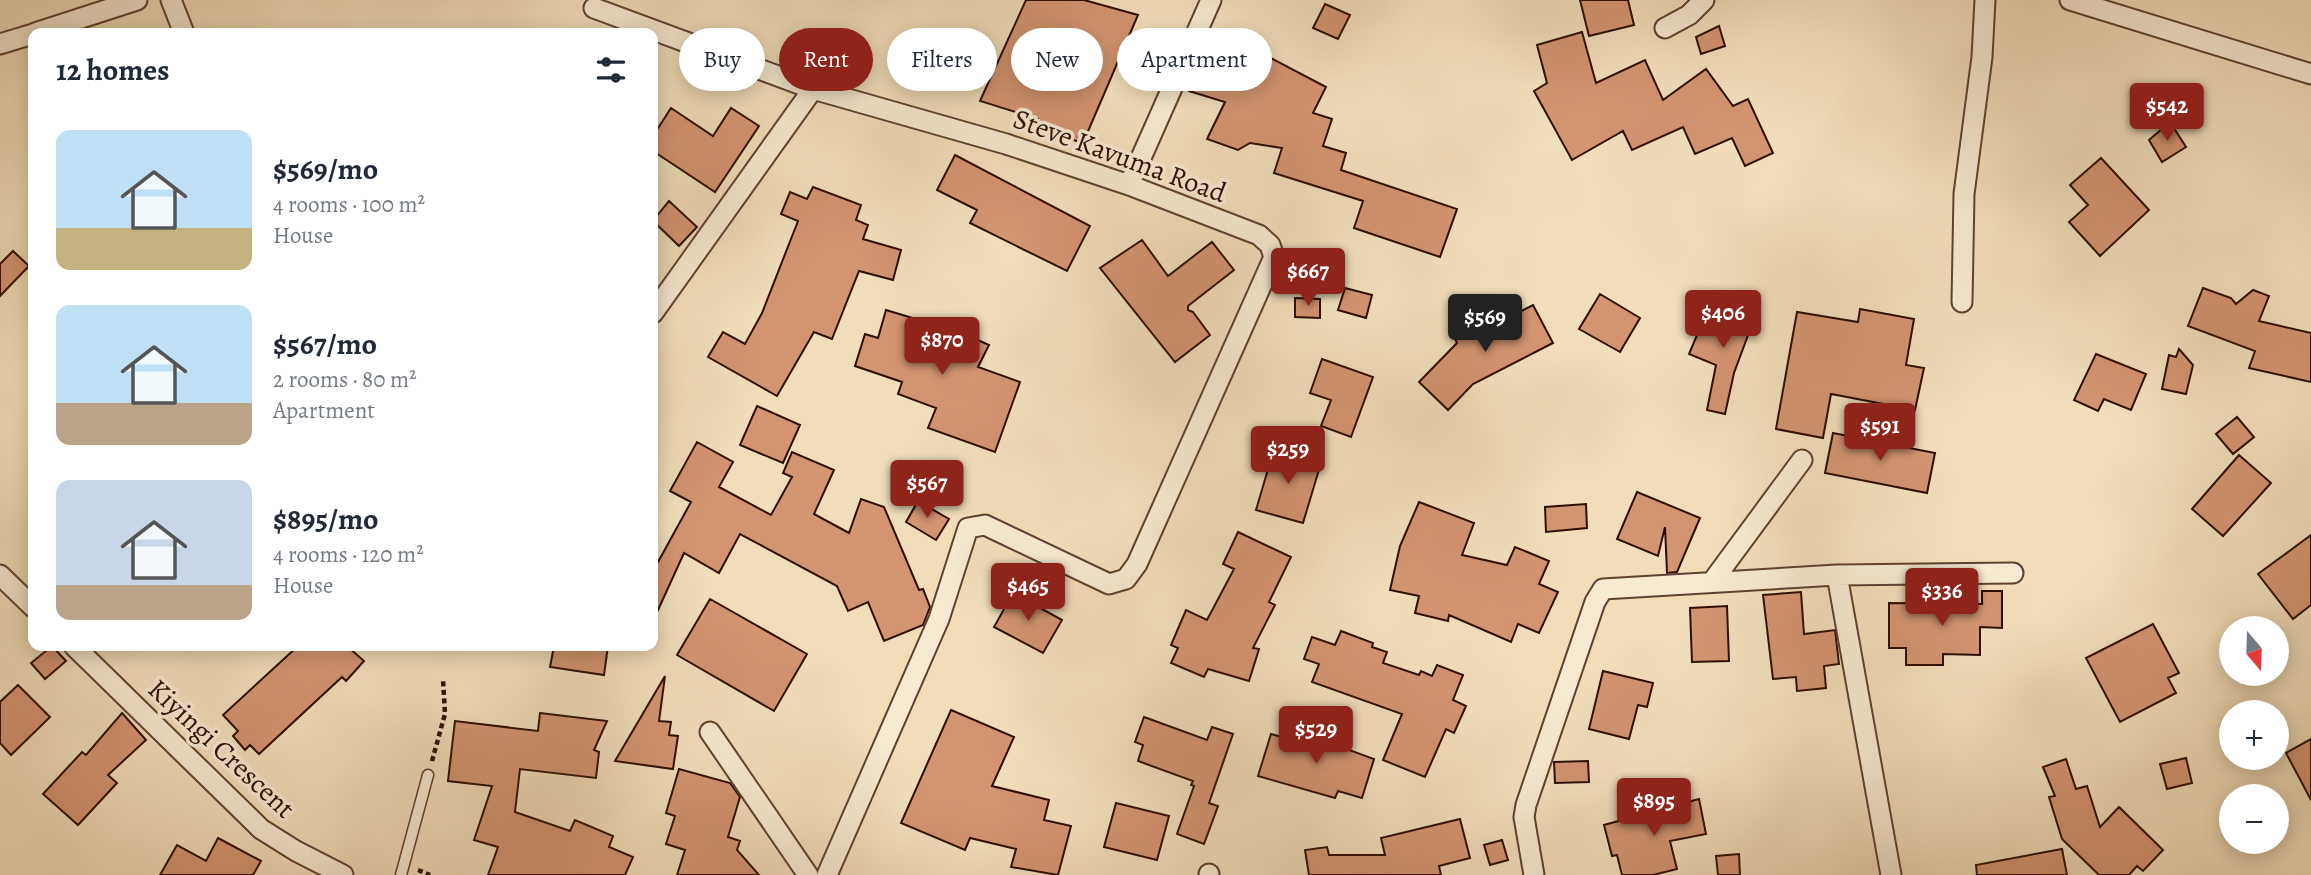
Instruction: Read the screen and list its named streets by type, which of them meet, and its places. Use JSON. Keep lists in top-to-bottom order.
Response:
{
  "streets": {
    "street": ["Steve Kavuma Road", "Kiyingi Crescent"]
  },
  "north": "bottom",
  "page": {
    "chip": [
      "Buy",
      "Rent",
      "Filters",
      "New",
      "Apartment"
    ],
    "heading": "12 homes",
    "price": [
      "$542",
      "$667",
      "$406",
      "$569",
      "$870",
      "$591",
      "$259",
      "$567",
      "$465",
      "$336",
      "$529",
      "$895"
    ],
    "list": [
      {
        "name": "$569/mo",
        "note": "4 rooms · 100 m² · House"
      },
      {
        "name": "$567/mo",
        "note": "2 rooms · 80 m² · Apartment"
      },
      {
        "name": "$895/mo",
        "note": "4 rooms · 120 m² · House"
      }
    ],
    "map_buttons": ["+", "−"]
  }
}
